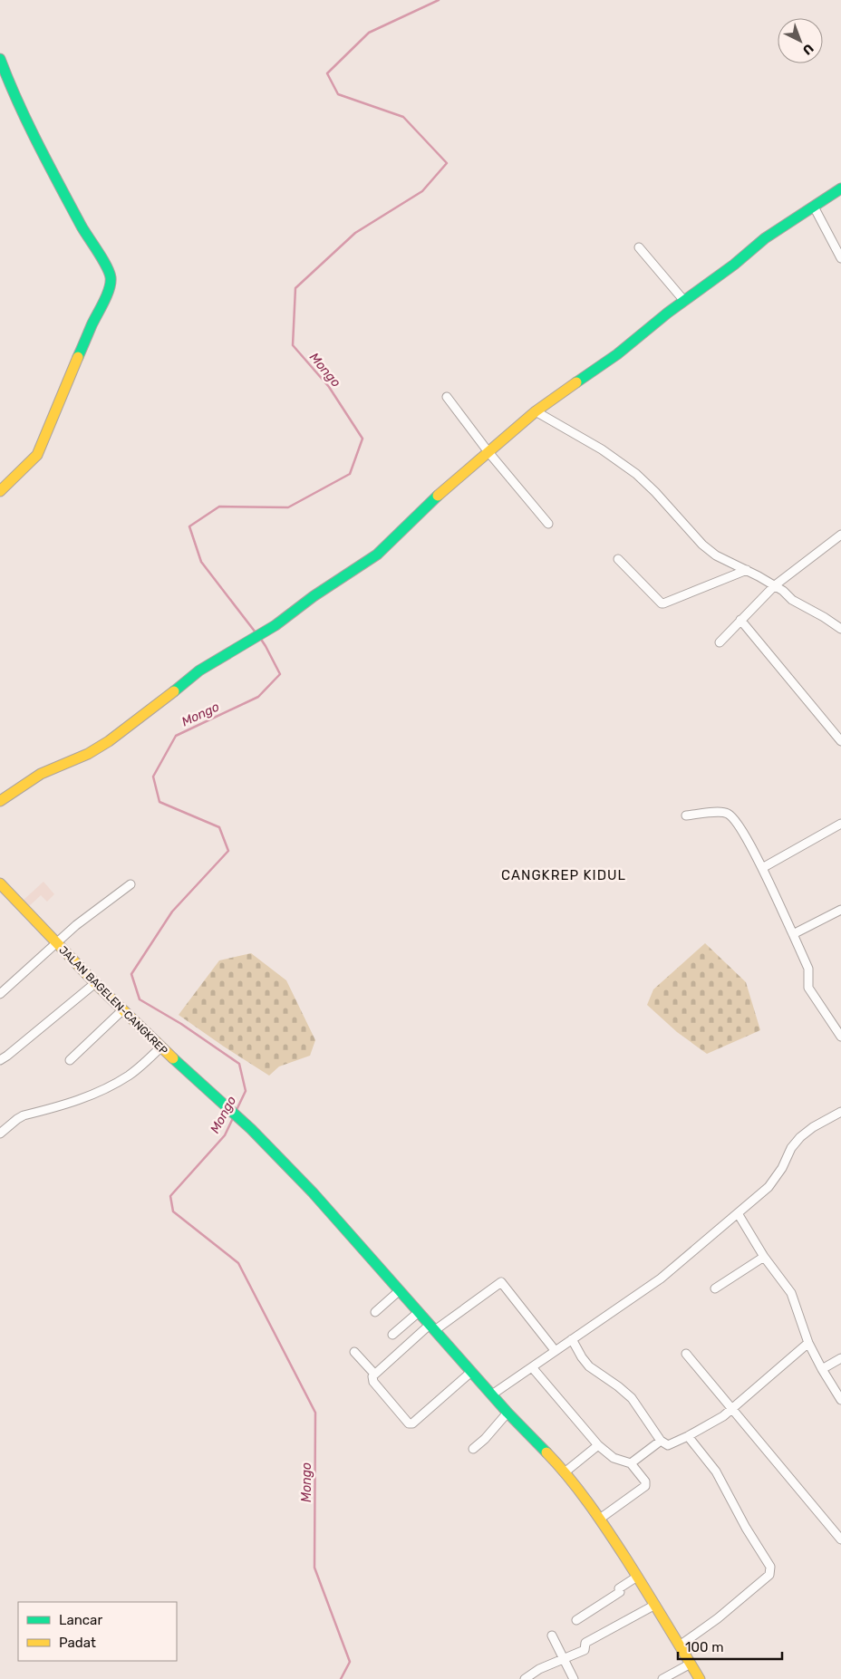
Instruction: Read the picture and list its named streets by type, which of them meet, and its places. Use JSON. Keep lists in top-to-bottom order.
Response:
{
  "streets": {
    "street": ["JALAN BAGELEN-CANGKREP"]
  },
  "districts": ["CANGKREP KIDUL"],
  "water": ["Mongo"],
  "legend": ["Lancar", "Padat"],
  "scale_bar": "100 m",
  "north": "bottom right"
}
